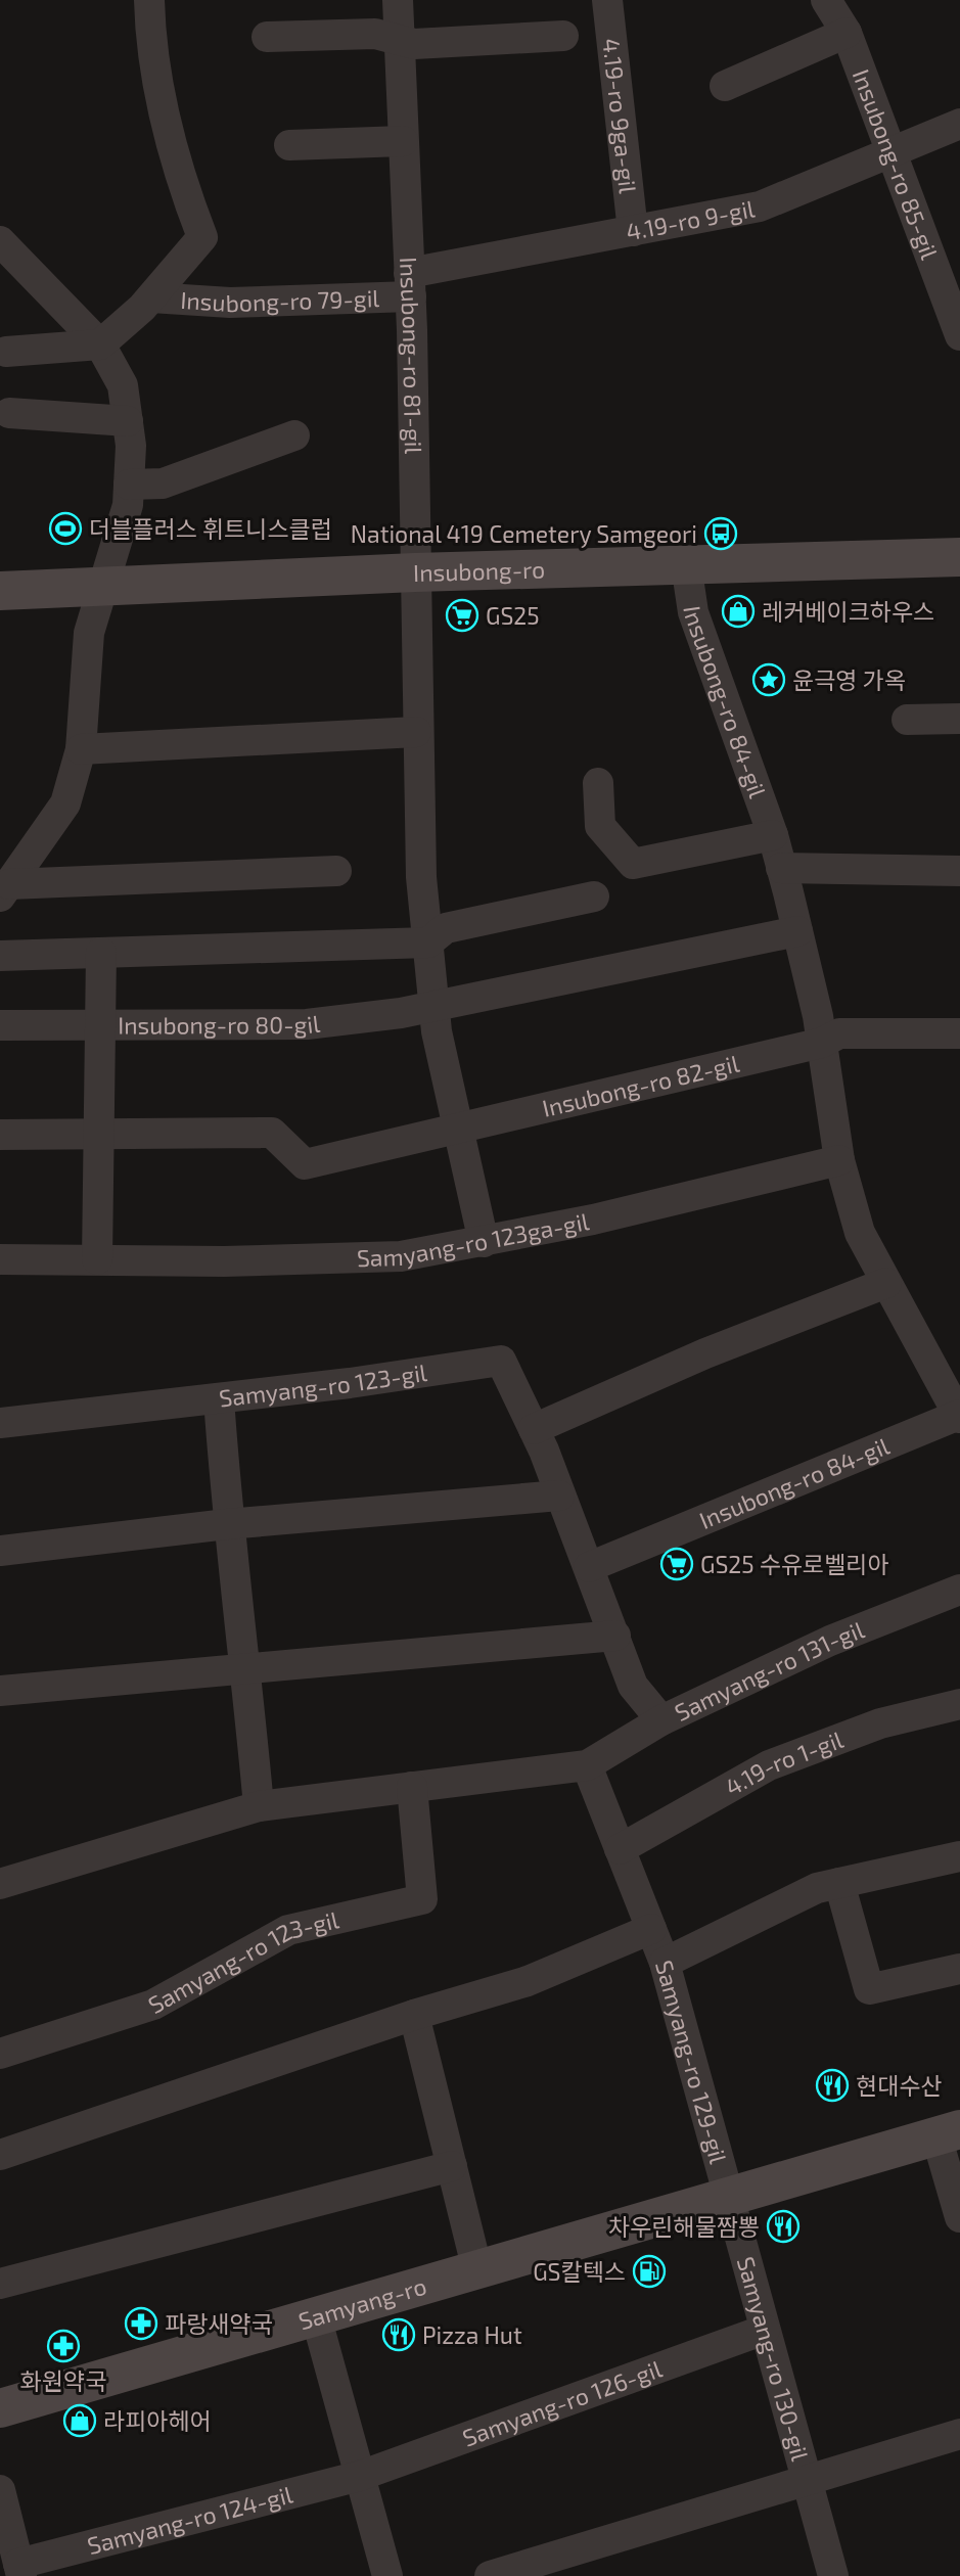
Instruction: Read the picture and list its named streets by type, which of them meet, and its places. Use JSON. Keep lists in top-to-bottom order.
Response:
{
  "streets": {
    "main road": ["Insubong-ro", "Samyang-ro"],
    "street": [
      "4.19-ro 9ga-gil",
      "Insubong-ro 85-gil",
      "4.19-ro 9-gil",
      "Insubong-ro 79-gil",
      "Insubong-ro 81-gil",
      "Insubong-ro 84-gil",
      "Insubong-ro 80-gil",
      "Insubong-ro 82-gil",
      "Samyang-ro 123ga-gil",
      "Samyang-ro 123-gil",
      "Samyang-ro 131-gil",
      "4.19-ro 1-gil",
      "Samyang-ro 129-gil",
      "Samyang-ro 130-gil",
      "Samyang-ro 126-gil",
      "Samyang-ro 124-gil"
    ]
  },
  "crossings": [
    ["4.19-ro 9ga-gil", "4.19-ro 9-gil"],
    ["Insubong-ro 85-gil", "4.19-ro 9-gil"],
    ["4.19-ro 9-gil", "Insubong-ro 79-gil"],
    ["4.19-ro 9-gil", "Insubong-ro 81-gil"],
    ["Insubong-ro 79-gil", "Insubong-ro 81-gil"],
    ["Insubong-ro 81-gil", "Insubong-ro"],
    ["Insubong-ro", "Insubong-ro 84-gil"],
    ["Insubong-ro 84-gil", "Insubong-ro 82-gil"],
    ["Insubong-ro 84-gil", "Samyang-ro 123ga-gil"],
    ["Insubong-ro 84-gil", "Samyang-ro 123-gil"],
    ["Samyang-ro 123-gil", "Samyang-ro 131-gil"],
    ["Samyang-ro 131-gil", "Samyang-ro 129-gil"],
    ["4.19-ro 1-gil", "Samyang-ro 129-gil"],
    ["Samyang-ro 129-gil", "Samyang-ro"],
    ["Samyang-ro 129-gil", "Samyang-ro 130-gil"],
    ["Samyang-ro", "Samyang-ro 130-gil"],
    ["Samyang-ro 130-gil", "Samyang-ro 126-gil"],
    ["Samyang-ro 126-gil", "Samyang-ro 124-gil"]
  ],
  "places": {
    "sports": ["더블플러스 휘트니스클럽"],
    "bus stop": ["National 419 Cemetery Samgeori"],
    "shop": ["레커베이크하우스", "라피아헤어"],
    "supermarket": ["GS25", "GS25 수유로벨리아"],
    "place": ["윤극영 가옥"],
    "restaurant": ["현대수산", "차우린해물짬뽕", "Pizza Hut"],
    "fuel station": ["GS칼텍스"],
    "pharmacy": ["파랑새약국", "화원약국"]
  }
}
